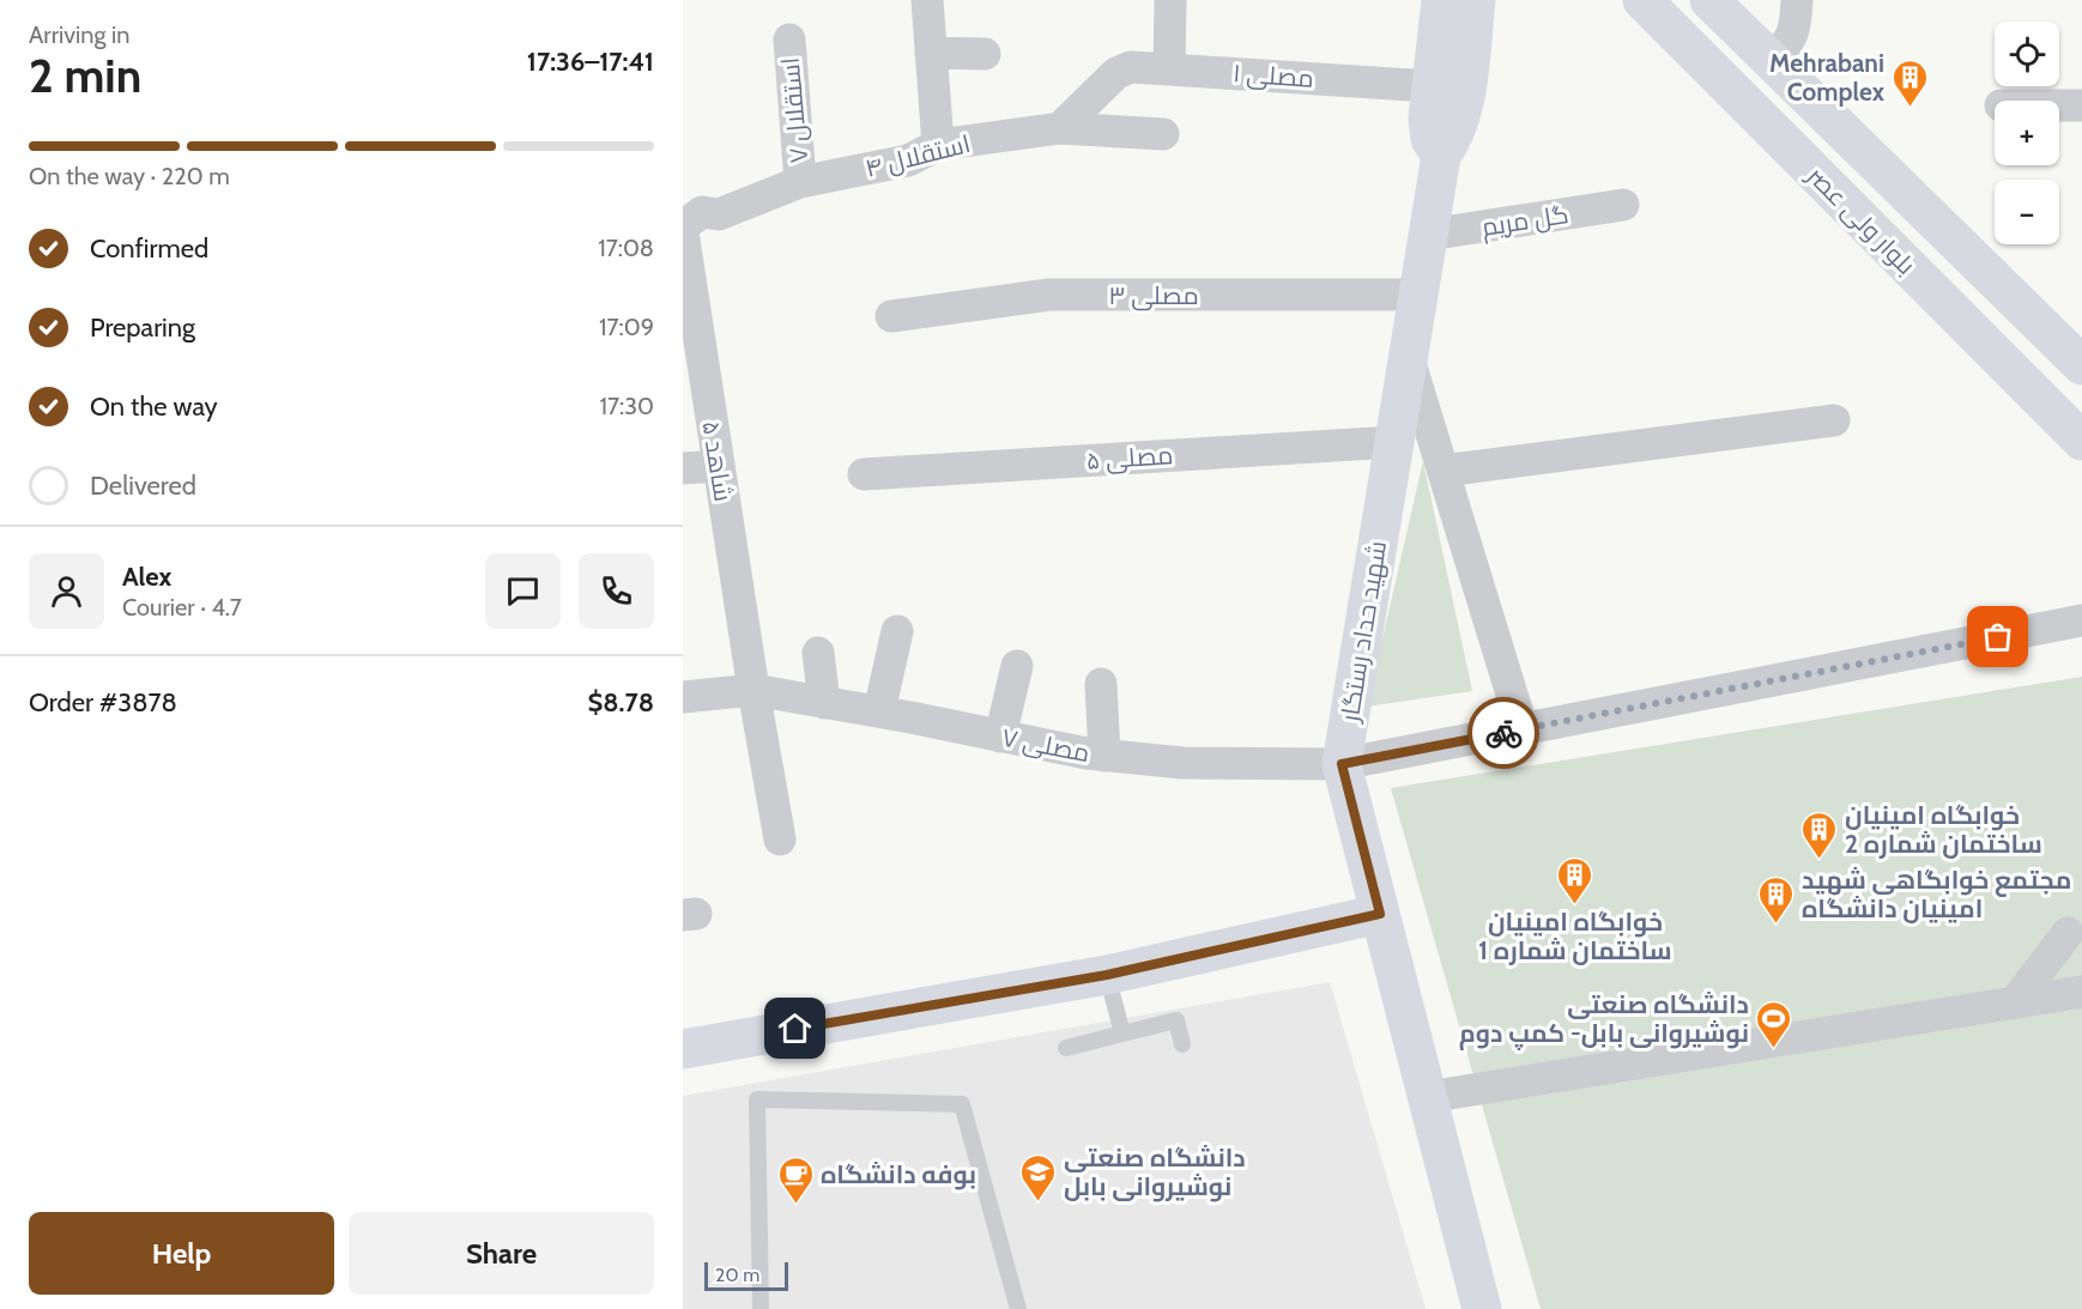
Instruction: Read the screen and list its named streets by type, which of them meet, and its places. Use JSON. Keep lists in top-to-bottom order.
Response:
{
  "streets": {
    "main road": ["بلوار ولی عصر", "شهید حداد رستگار"],
    "street": [
      "مصلی ۱",
      "استقلال ۷",
      "استقلال ۴",
      "گل مریم",
      "مصلی ۳",
      "مصلی ۵",
      "شاهد ۵",
      "مصلی ۷"
    ]
  },
  "crossings": [
    ["مصلی ۱", "استقلال ۴"],
    ["استقلال ۷", "استقلال ۴"],
    ["گل مریم", "شهید حداد رستگار"],
    ["مصلی ۳", "شهید حداد رستگار"],
    ["مصلی ۵", "شهید حداد رستگار"],
    ["شاهد ۵", "مصلی ۷"],
    ["شهید حداد رستگار", "مصلی ۷"]
  ],
  "places": {
    "building": [
      "Mehrabani Complex",
      "خوابگاه امینیان ساختمان شماره 2",
      "خوابگاه امینیان ساختمان شماره 1",
      "مجتمع خوابگاهی شهید امینیان دانشگاه"
    ],
    "sports": ["دانشگاه صنعتی نوشیروانی بابل- کمپ دوم"],
    "school or university": ["دانشگاه صنعتی نوشیروانی بابل"],
    "cafe": ["بوفه دانشگاه"]
  },
  "scale_bar": "20 m",
  "page": {
    "heading": ["2 min", "Arriving in", "17:36–17:41"],
    "panel": [
      "Alex",
      "Courier · 4.7",
      "Order #3878",
      "$8.78"
    ],
    "map_buttons": ["+", "−"],
    "bar": "On the way · 220 m",
    "list": [
      ["Confirmed", "17:08"],
      ["Preparing", "17:09"],
      ["On the way", "17:30"],
      "Delivered"
    ],
    "buttons": ["Help", "Share"],
    "scale": "20 m"
  }
}
